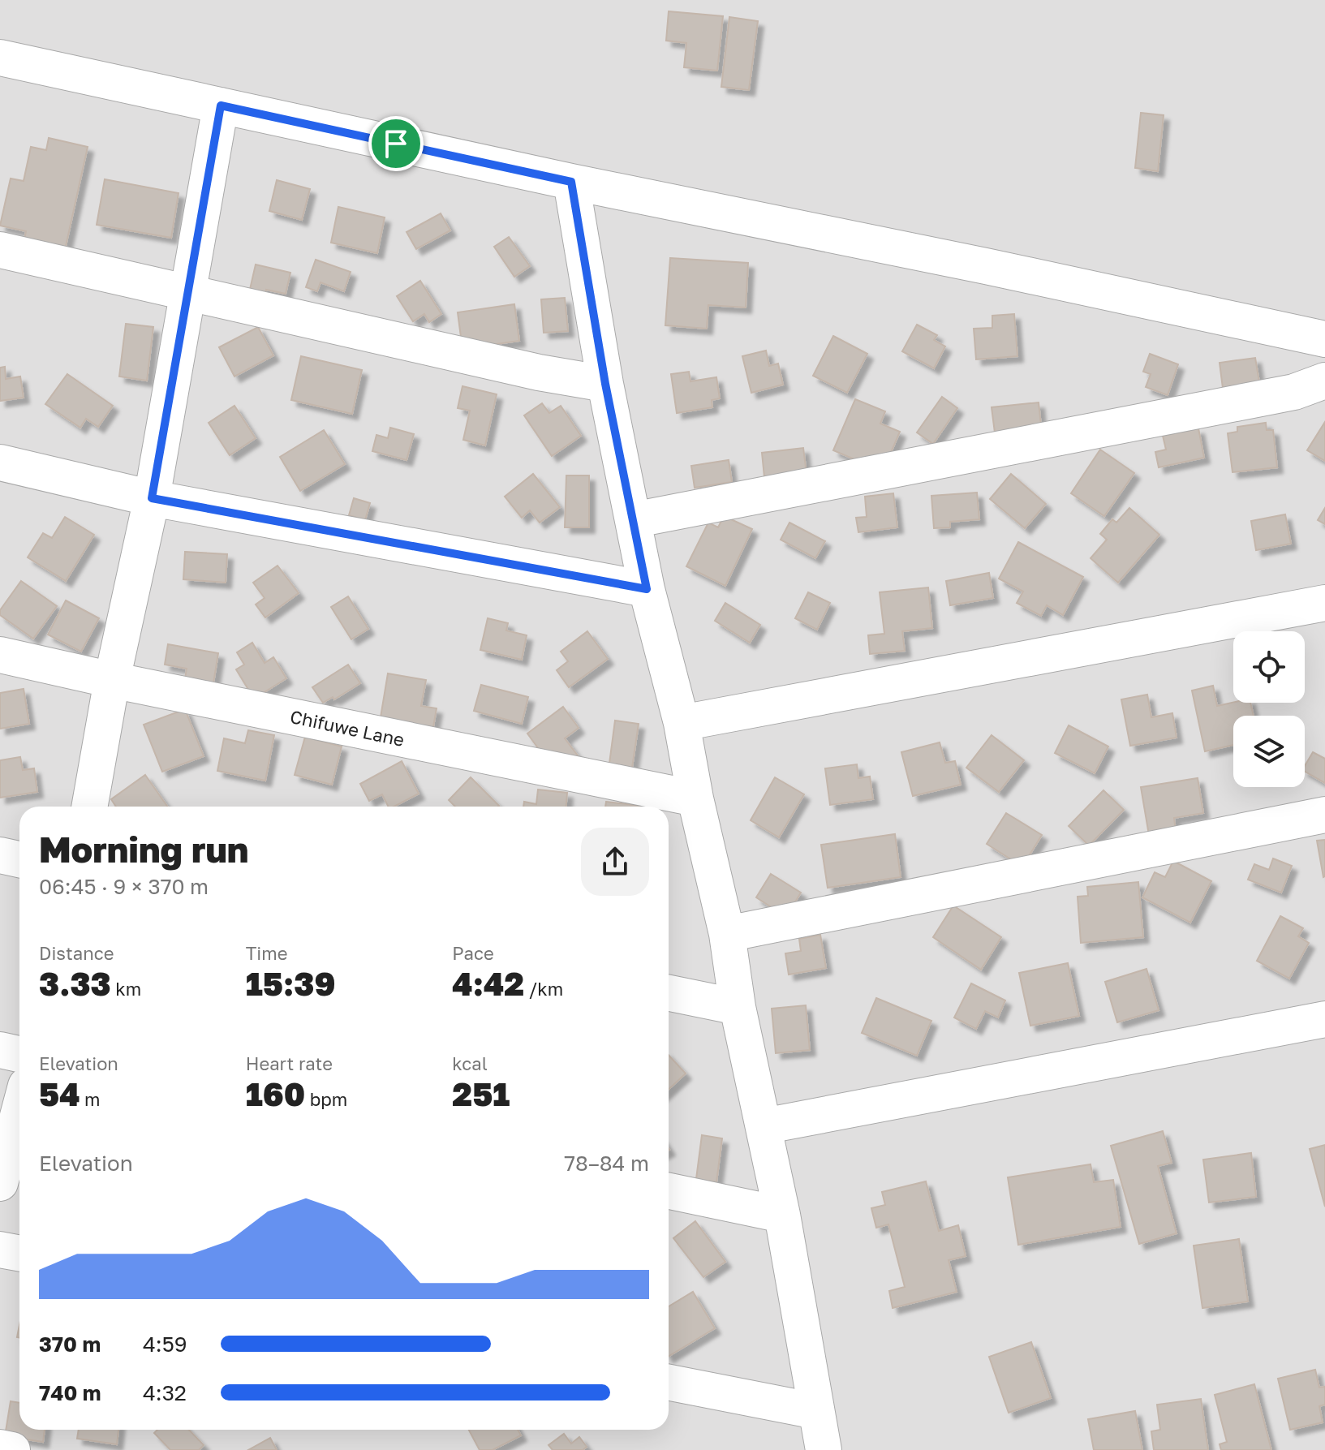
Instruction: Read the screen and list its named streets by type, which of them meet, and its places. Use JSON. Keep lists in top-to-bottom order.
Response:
{
  "streets": {
    "street": ["Chifuwe Lane"]
  },
  "page": {
    "heading": ["Morning run", "06:45 · 9 × 370 m"],
    "stats": [
      ["Distance", "3.33 km"],
      ["Time", "15:39"],
      ["Pace", "4:42 /km"],
      ["Elevation", "54 m"],
      ["Heart rate", "160 bpm"],
      ["kcal", "251"]
    ],
    "chart": ["Elevation", "78–84 m"],
    "list": [
      {
        "name": "370 m",
        "note": "4:59"
      },
      {
        "name": "740 m",
        "note": "4:32"
      }
    ]
  }
}
